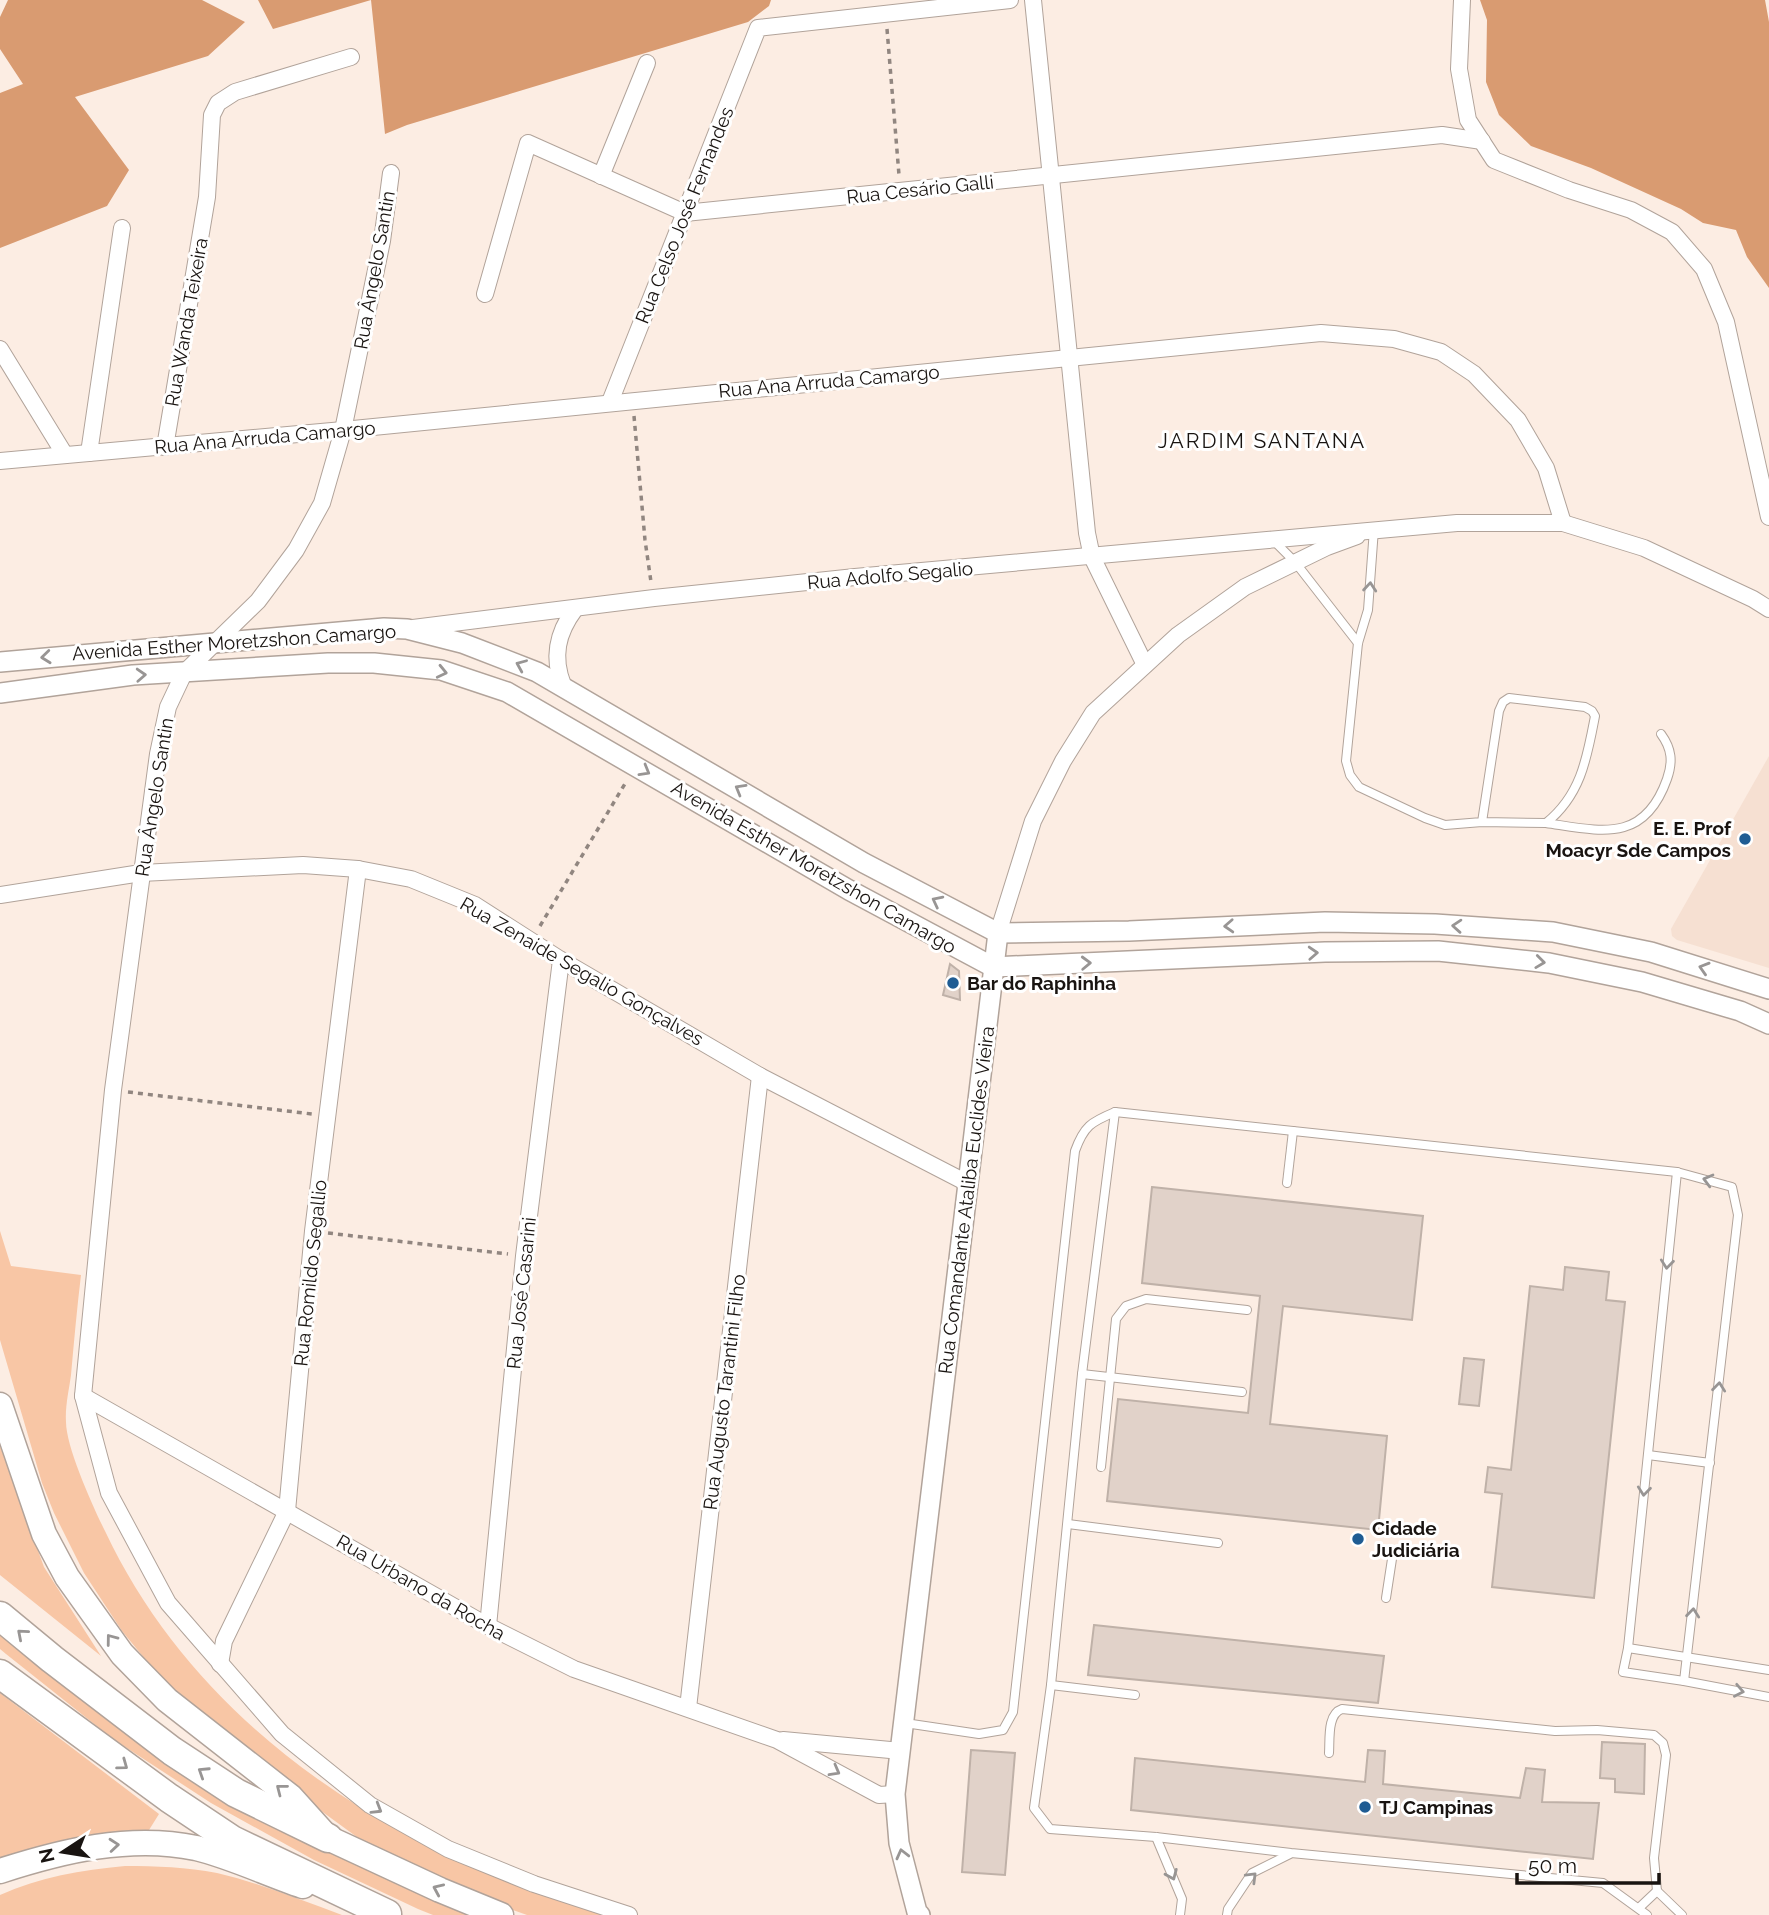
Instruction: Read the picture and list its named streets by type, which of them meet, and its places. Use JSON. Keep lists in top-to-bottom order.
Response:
{
  "streets": {
    "street": [
      "Rua Cesário Galli",
      "Rua Celso José Fernandes",
      "Rua Ângelo Santin",
      "Rua Wanda Teixeira",
      "Rua Ana Arruda Camargo",
      "Rua Adolfo Segalio",
      "Avenida Esther Moretzshon Camargo",
      "Rua Zenaide Segalio Gonçalves",
      "Rua Comandante Ataliba Euclides Vieira",
      "Rua Romildo Segallio",
      "Rua José Casarini",
      "Rua Augusto Tarantini Filho",
      "Rua Urbano da Rocha"
    ]
  },
  "crossings": [
    ["Rua Cesário Galli", "Rua Celso José Fernandes"],
    ["Rua Celso José Fernandes", "Rua Ana Arruda Camargo"],
    ["Rua Ângelo Santin", "Rua Ana Arruda Camargo"],
    ["Rua Ângelo Santin", "Avenida Esther Moretzshon Camargo"],
    ["Rua Ângelo Santin", "Rua Zenaide Segalio Gonçalves"],
    ["Rua Ângelo Santin", "Rua Urbano da Rocha"],
    ["Rua Wanda Teixeira", "Rua Ana Arruda Camargo"],
    ["Rua Ana Arruda Camargo", "Rua Adolfo Segalio"],
    ["Rua Adolfo Segalio", "Avenida Esther Moretzshon Camargo"],
    ["Rua Adolfo Segalio", "Rua Comandante Ataliba Euclides Vieira"],
    ["Avenida Esther Moretzshon Camargo", "Rua Comandante Ataliba Euclides Vieira"],
    ["Rua Zenaide Segalio Gonçalves", "Rua Comandante Ataliba Euclides Vieira"],
    ["Rua Zenaide Segalio Gonçalves", "Rua Romildo Segallio"],
    ["Rua Zenaide Segalio Gonçalves", "Rua José Casarini"],
    ["Rua Zenaide Segalio Gonçalves", "Rua Augusto Tarantini Filho"],
    ["Rua Comandante Ataliba Euclides Vieira", "Rua Urbano da Rocha"],
    ["Rua Romildo Segallio", "Rua Urbano da Rocha"],
    ["Rua José Casarini", "Rua Urbano da Rocha"],
    ["Rua Augusto Tarantini Filho", "Rua Urbano da Rocha"]
  ],
  "districts": ["JARDIM SANTANA"],
  "places": [
    "E. E. Prof Moacyr Sde Campos",
    "Bar do Raphinha",
    "Cidade Judiciária",
    "TJ Campinas"
  ],
  "scale_bar": "50 m",
  "north": "left"
}
